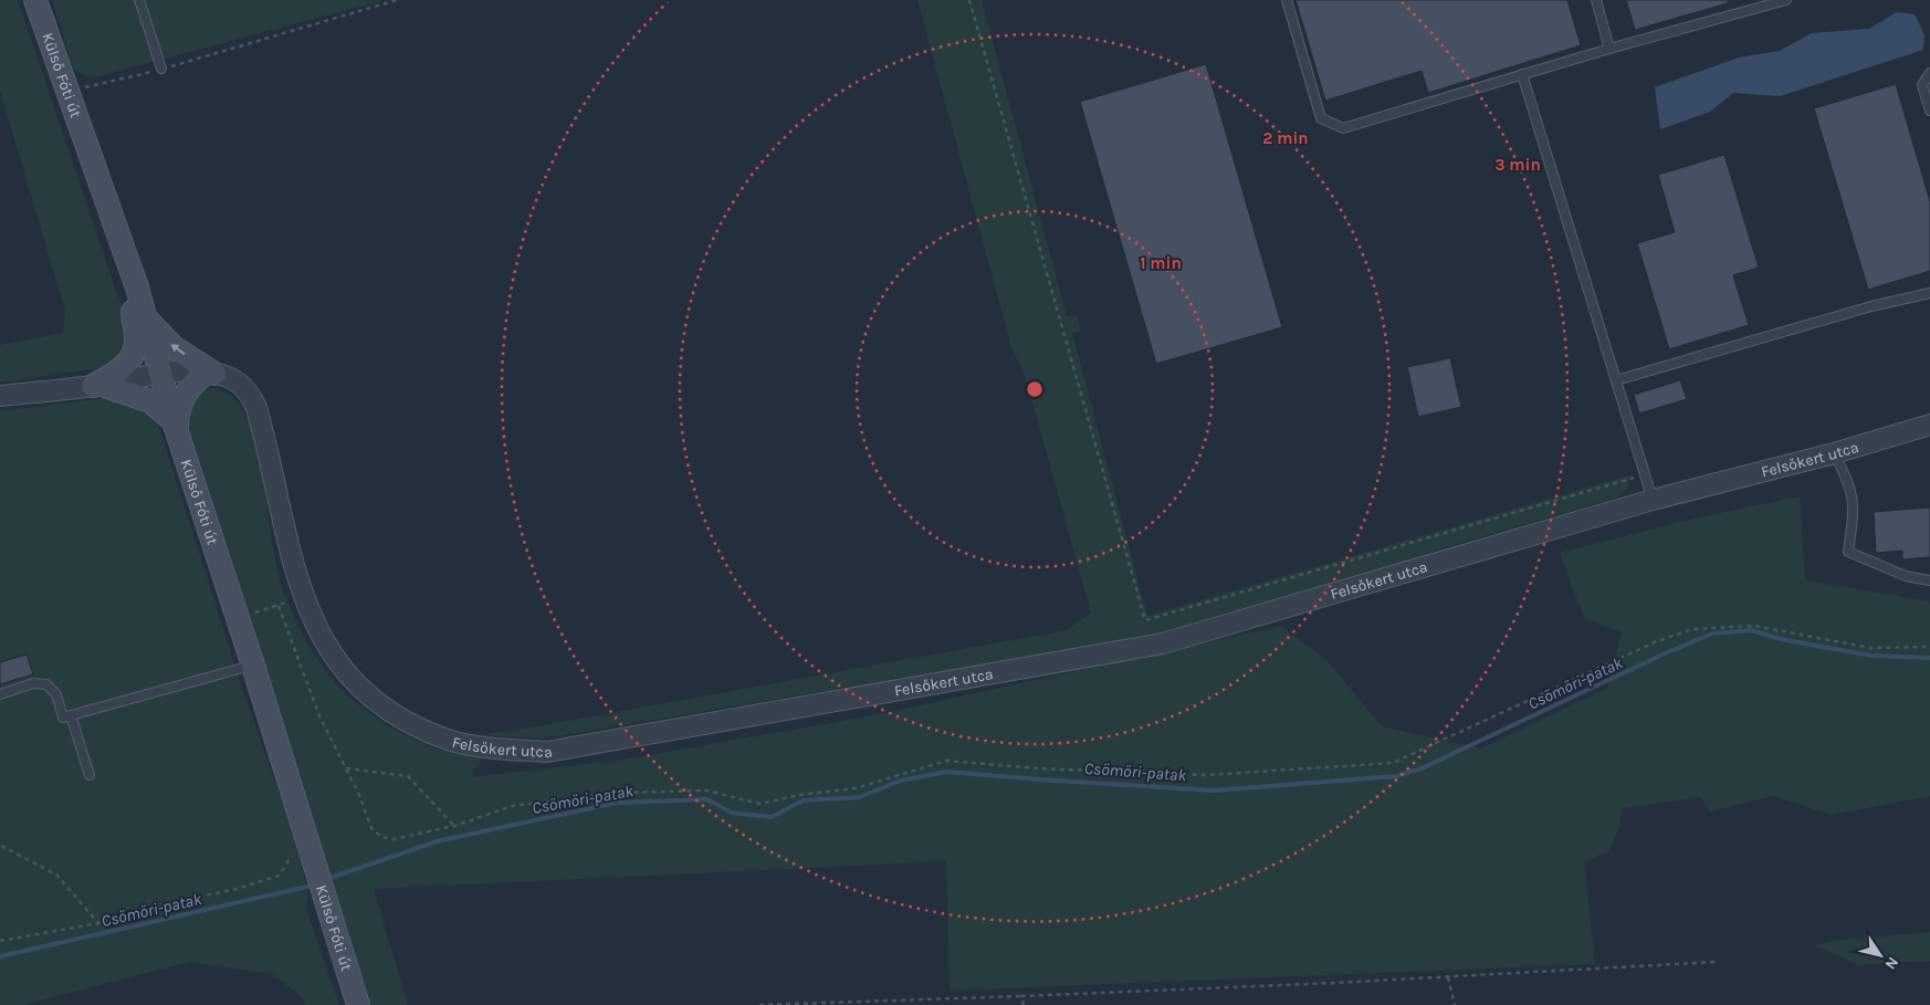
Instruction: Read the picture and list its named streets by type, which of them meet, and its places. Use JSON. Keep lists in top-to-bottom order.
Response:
{
  "streets": {
    "main road": ["Külső Fóti út"],
    "street": ["Felsőkert utca"]
  },
  "crossings": [
    ["Külső Fóti út", "Felsőkert utca"]
  ],
  "water": ["Csömöri-patak"],
  "north": "bottom right",
  "rings": ["2 min", "3 min", "1 min"]
}
